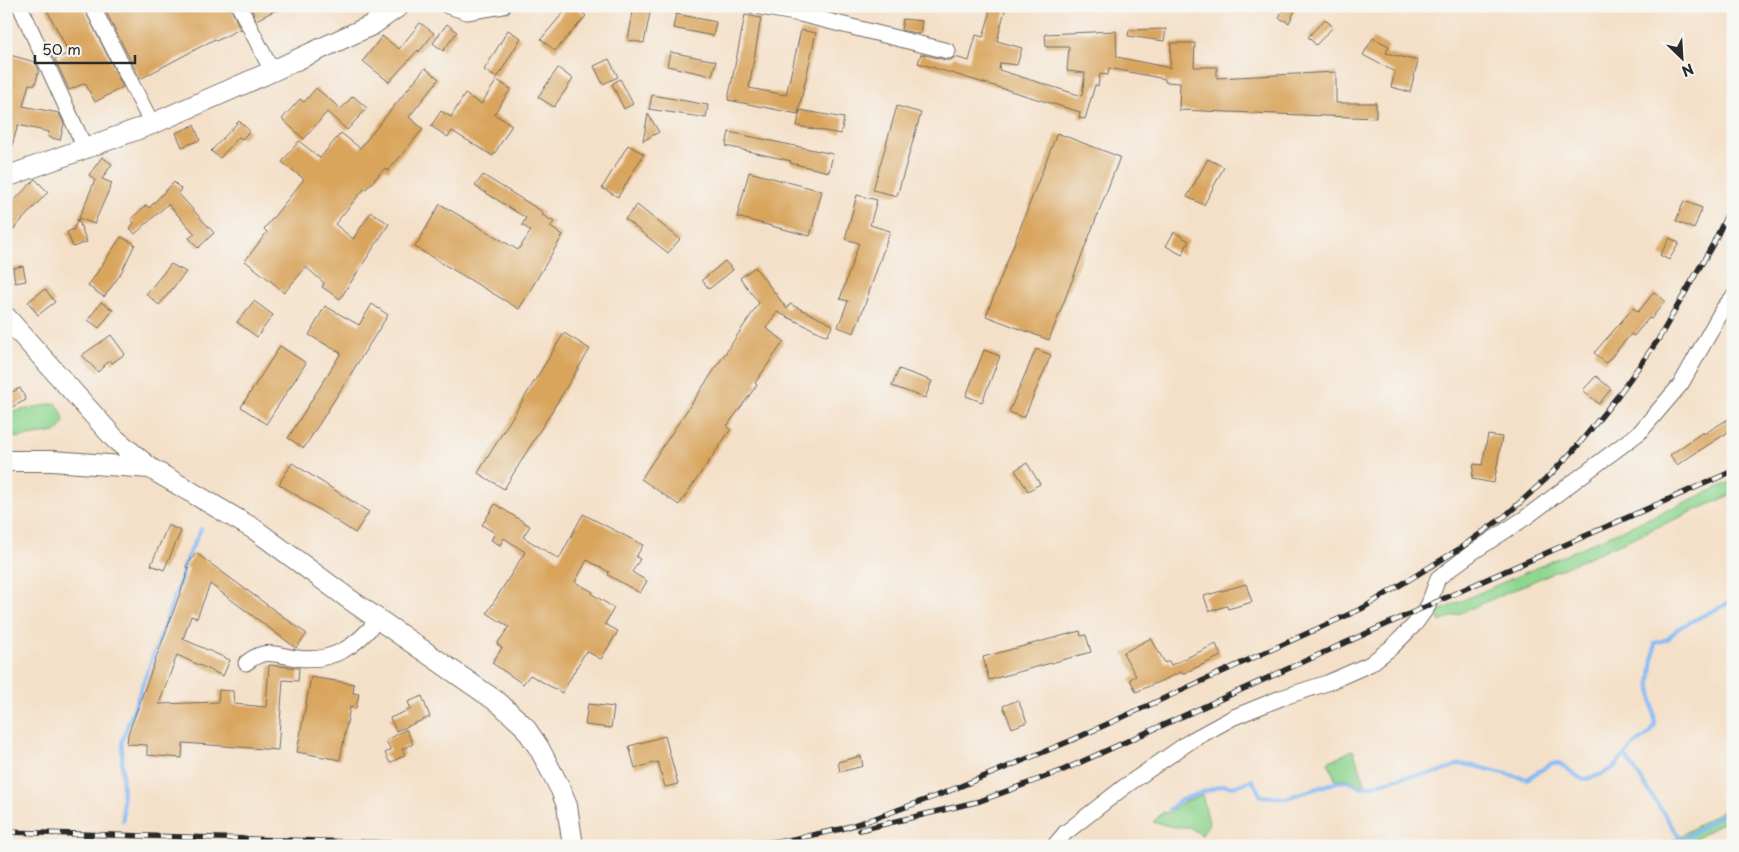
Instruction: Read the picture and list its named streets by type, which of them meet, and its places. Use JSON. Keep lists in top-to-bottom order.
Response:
{
  "scale_bar": "50 m",
  "north": "bottom right"
}
